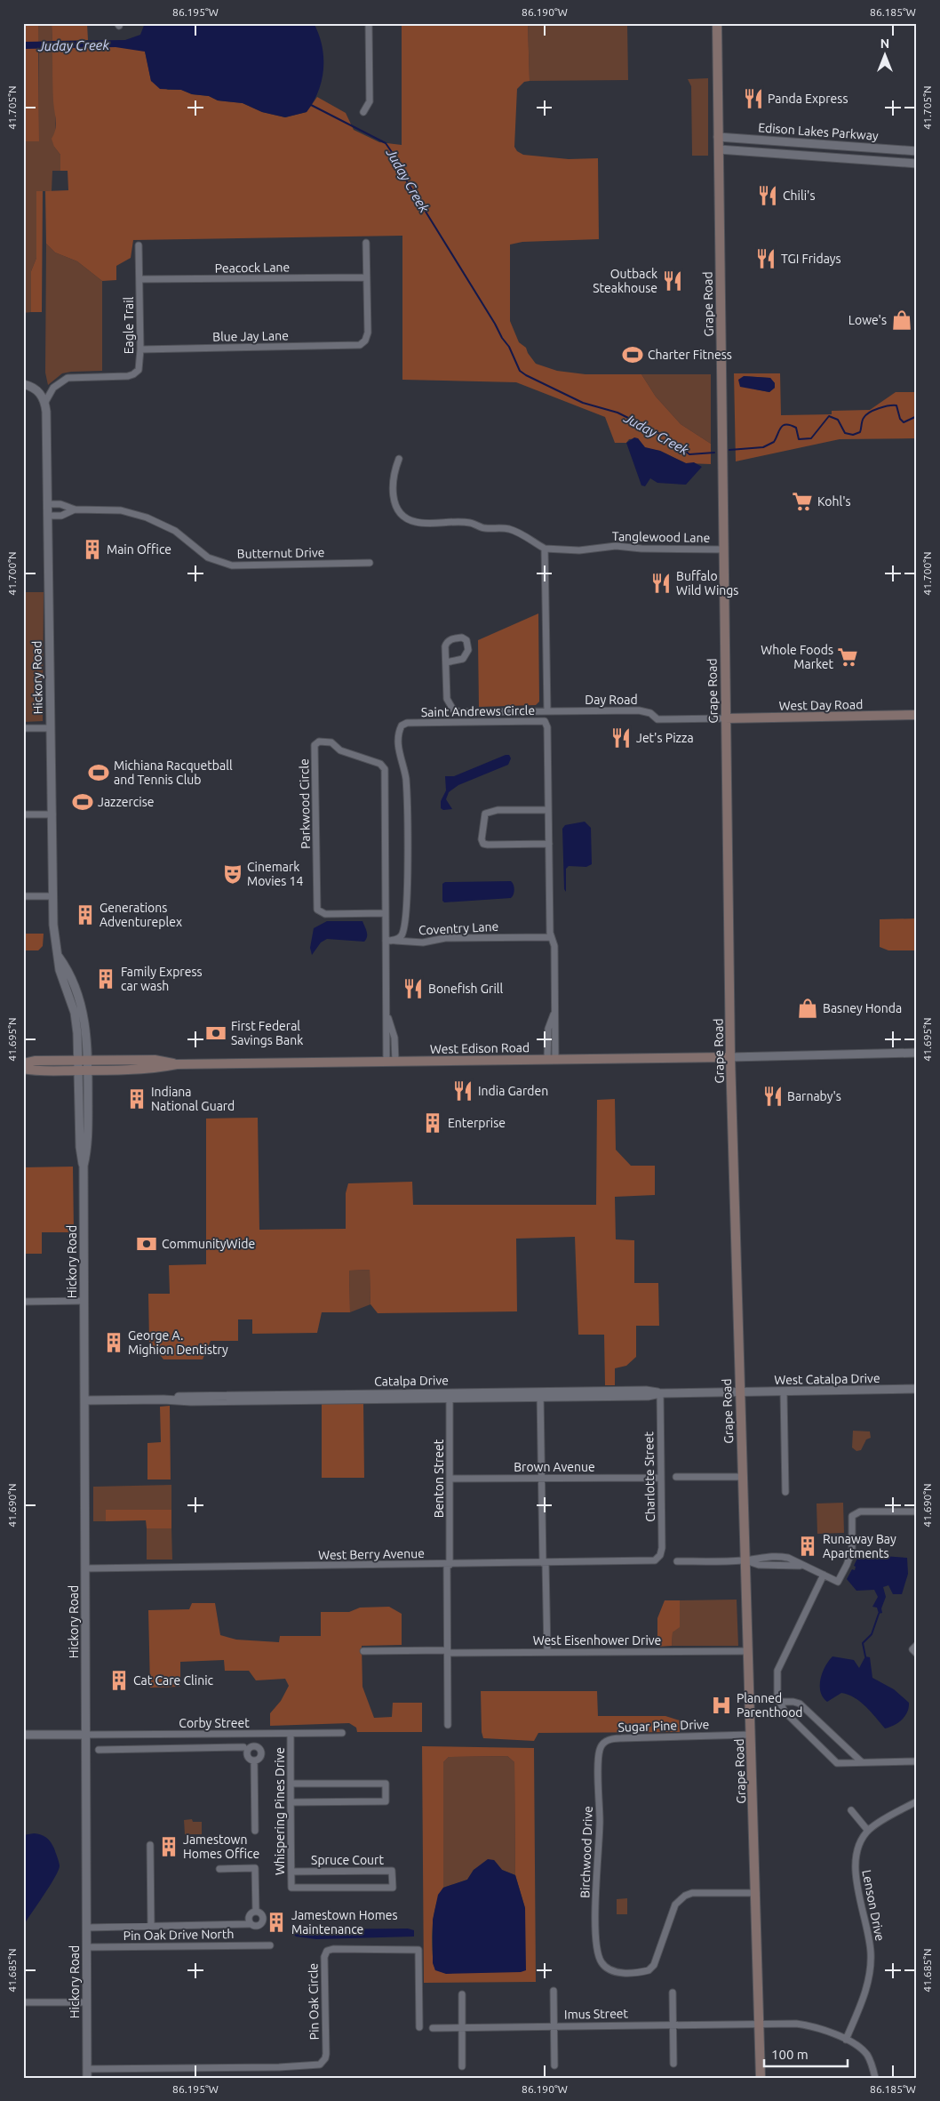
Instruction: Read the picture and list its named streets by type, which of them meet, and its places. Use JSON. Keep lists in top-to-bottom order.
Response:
{
  "streets": {
    "main road": ["Grape Road", "West Day Road", "West Edison Road"],
    "street": [
      "Edison Lakes Parkway",
      "Peacock Lane",
      "Eagle Trail",
      "Blue Jay Lane",
      "Tanglewood Lane",
      "Butternut Drive",
      "Hickory Road",
      "Day Road",
      "Saint Andrews Circle",
      "Parkwood Circle",
      "Coventry Lane",
      "West Catalpa Drive",
      "Catalpa Drive",
      "Brown Avenue",
      "Charlotte Street",
      "Benton Street",
      "West Berry Avenue",
      "West Eisenhower Drive",
      "Corby Street",
      "Sugar Pine Drive",
      "Whispering Pines Drive",
      "Birchwood Drive",
      "Spruce Court",
      "Lenson Drive",
      "Pin Oak Drive North",
      "Pin Oak Circle",
      "Imus Street"
    ]
  },
  "crossings": [
    ["Edison Lakes Parkway", "Grape Road"],
    ["Peacock Lane", "Eagle Trail"],
    ["Peacock Lane", "Blue Jay Lane"],
    ["Grape Road", "Tanglewood Lane"],
    ["Grape Road", "Day Road"],
    ["Grape Road", "West Day Road"],
    ["Grape Road", "West Edison Road"],
    ["Grape Road", "West Catalpa Drive"],
    ["Grape Road", "Catalpa Drive"],
    ["Grape Road", "West Eisenhower Drive"],
    ["Grape Road", "Sugar Pine Drive"],
    ["Grape Road", "Birchwood Drive"],
    ["Grape Road", "Imus Street"],
    ["Eagle Trail", "Blue Jay Lane"],
    ["Eagle Trail", "Hickory Road"],
    ["Butternut Drive", "Hickory Road"],
    ["Hickory Road", "West Edison Road"],
    ["Hickory Road", "Catalpa Drive"],
    ["Hickory Road", "West Berry Avenue"],
    ["Hickory Road", "Corby Street"],
    ["Hickory Road", "Pin Oak Drive North"],
    ["Hickory Road", "Pin Oak Circle"],
    ["Day Road", "West Day Road"],
    ["Saint Andrews Circle", "Coventry Lane"],
    ["Saint Andrews Circle", "West Edison Road"],
    ["Parkwood Circle", "West Edison Road"],
    ["West Catalpa Drive", "Catalpa Drive"],
    ["Catalpa Drive", "Charlotte Street"],
    ["Catalpa Drive", "Benton Street"],
    ["Brown Avenue", "Charlotte Street"],
    ["Brown Avenue", "Benton Street"],
    ["Charlotte Street", "West Berry Avenue"],
    ["Benton Street", "West Berry Avenue"],
    ["Benton Street", "West Eisenhower Drive"],
    ["Corby Street", "Whispering Pines Drive"],
    ["Sugar Pine Drive", "Birchwood Drive"],
    ["Whispering Pines Drive", "Spruce Court"],
    ["Lenson Drive", "Imus Street"]
  ],
  "water": ["Juday Creek"],
  "places": {
    "restaurant": [
      "Panda Express",
      "Chili's",
      "TGI Fridays",
      "Outback Steakhouse",
      "Buffalo Wild Wings",
      "Jet's Pizza",
      "Bonefish Grill",
      "India Garden",
      "Barnaby's"
    ],
    "shop": ["Lowe's", "Basney Honda"],
    "sports": ["Charter Fitness", "Michiana Racquetball and Tennis Club", "Jazzercise"],
    "supermarket": ["Kohl's", "Whole Foods Market"],
    "building": [
      "Main Office",
      "Generations Adventureplex",
      "Family Express car wash",
      "Indiana National Guard",
      "Enterprise",
      "George A. Mighion Dentistry",
      "Runaway Bay Apartments",
      "Cat Care Clinic",
      "Jamestown Homes Office",
      "Jamestown Homes Maintenance"
    ],
    "theatre": ["Cinemark Movies 14"],
    "bank": ["First Federal Savings Bank", "CommunityWide"],
    "hospital": ["Planned Parenthood"]
  },
  "scale_bar": "100 m",
  "north": "top",
  "coordinates": [
    "86.195°W",
    "86.190°W",
    "86.185°W",
    "41.705°N",
    "41.700°N",
    "41.695°N",
    "41.690°N",
    "41.685°N"
  ]
}
